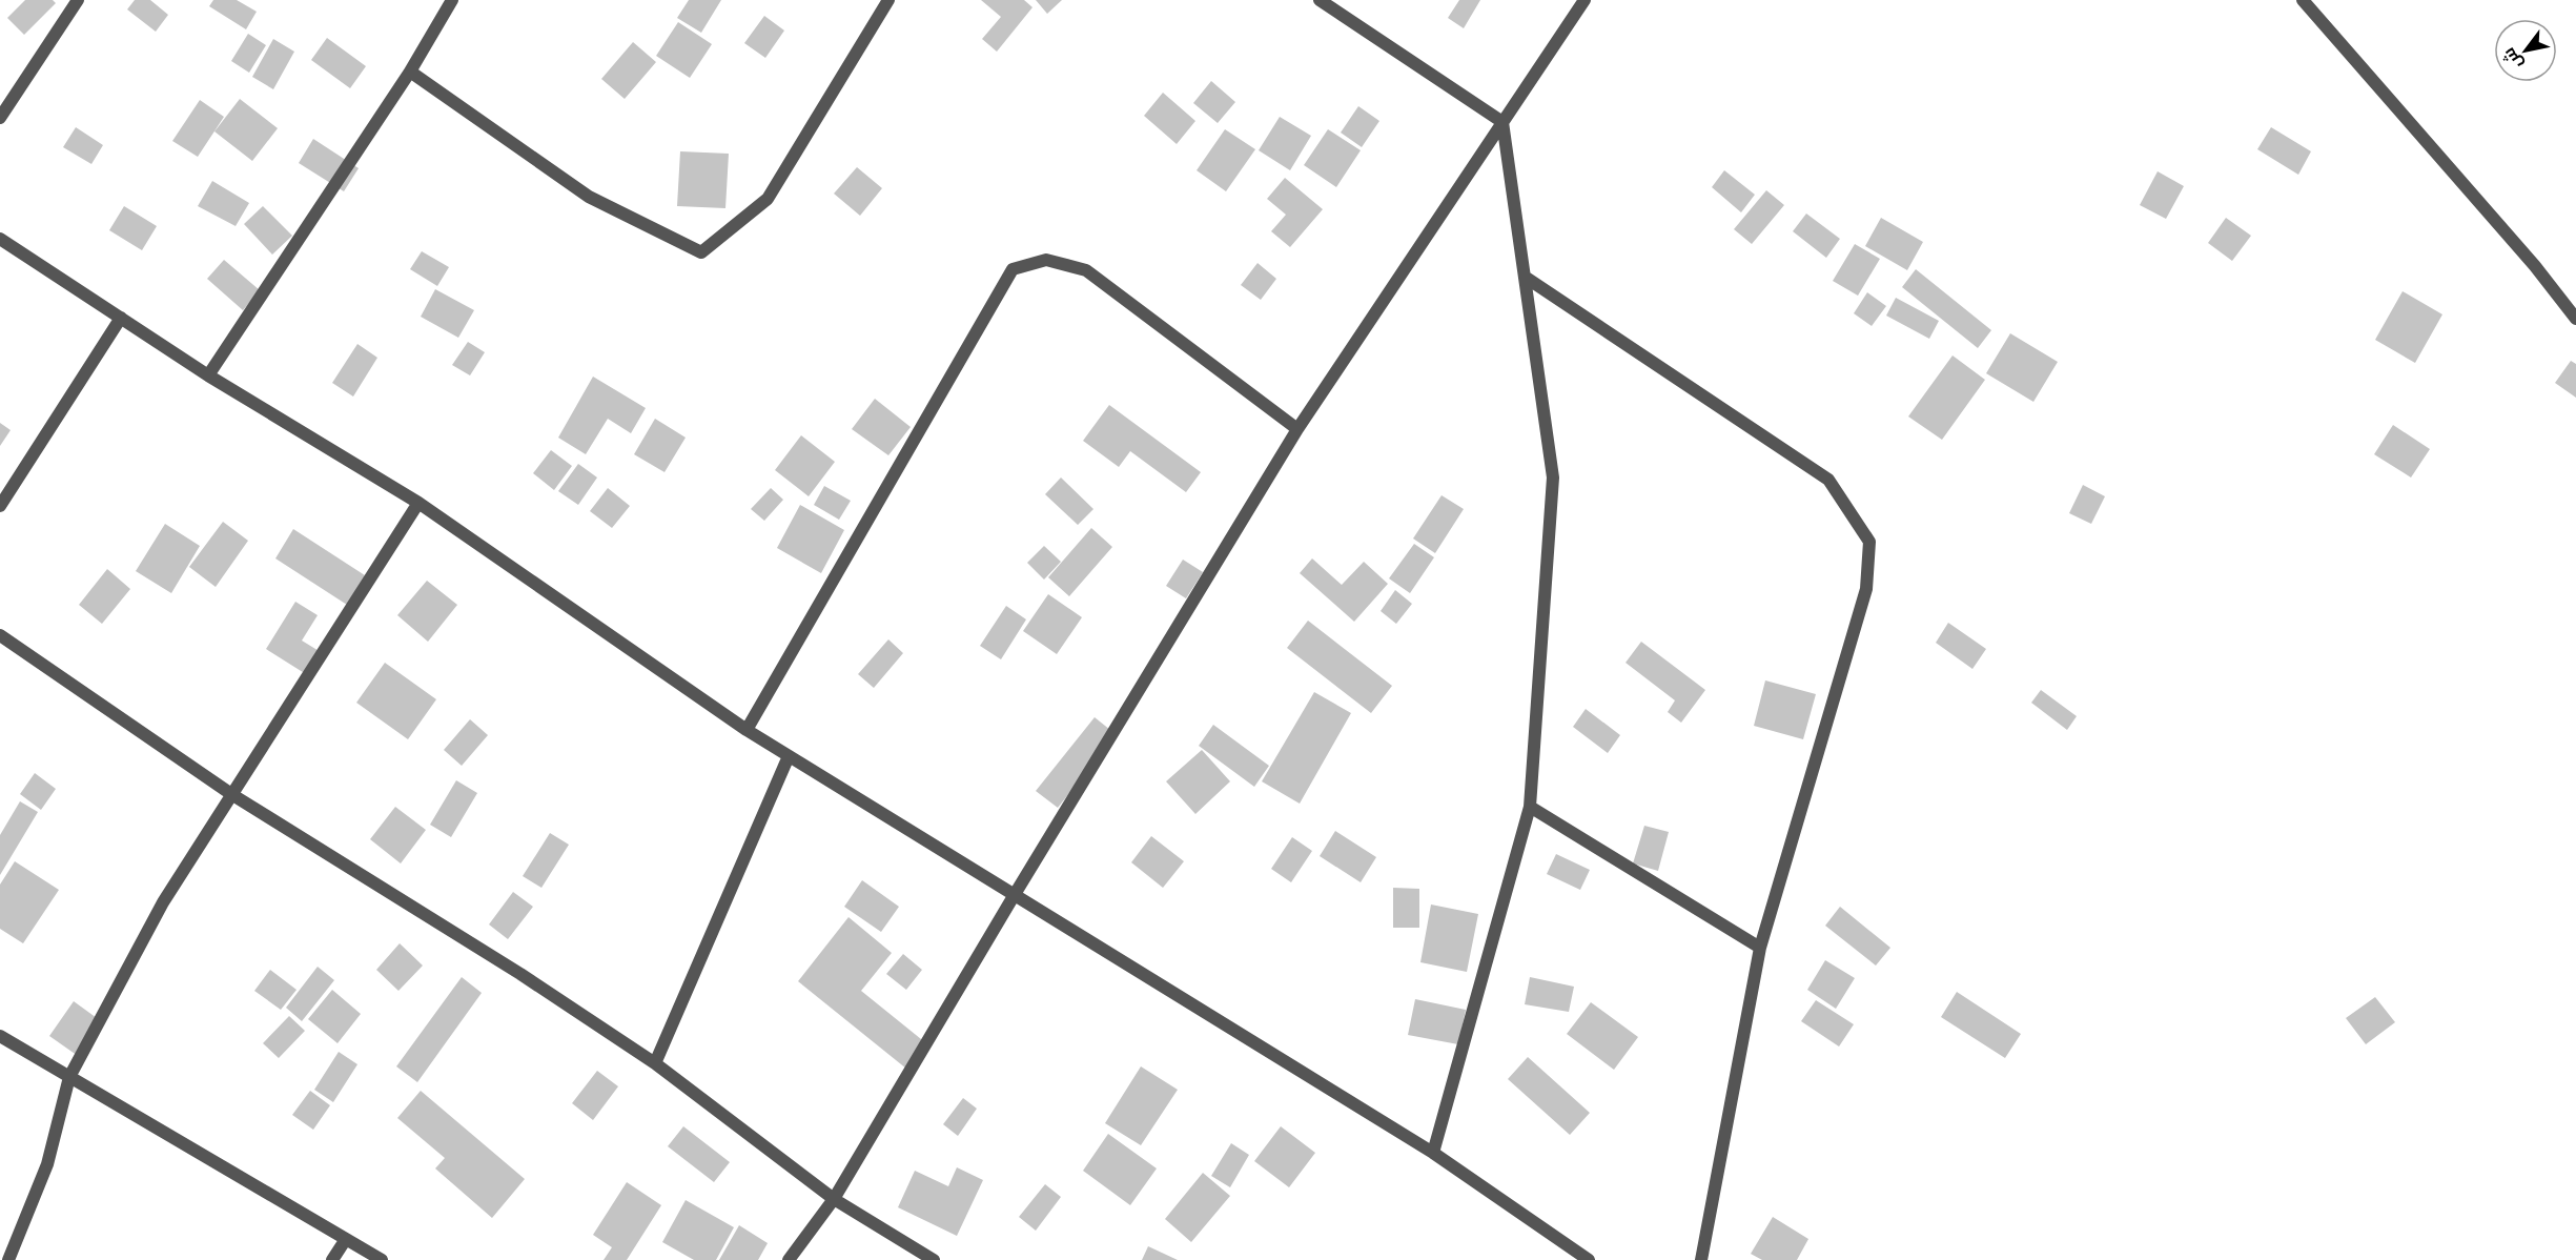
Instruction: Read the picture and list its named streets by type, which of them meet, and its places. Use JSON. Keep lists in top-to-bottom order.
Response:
{
  "north": "bottom left"
}
